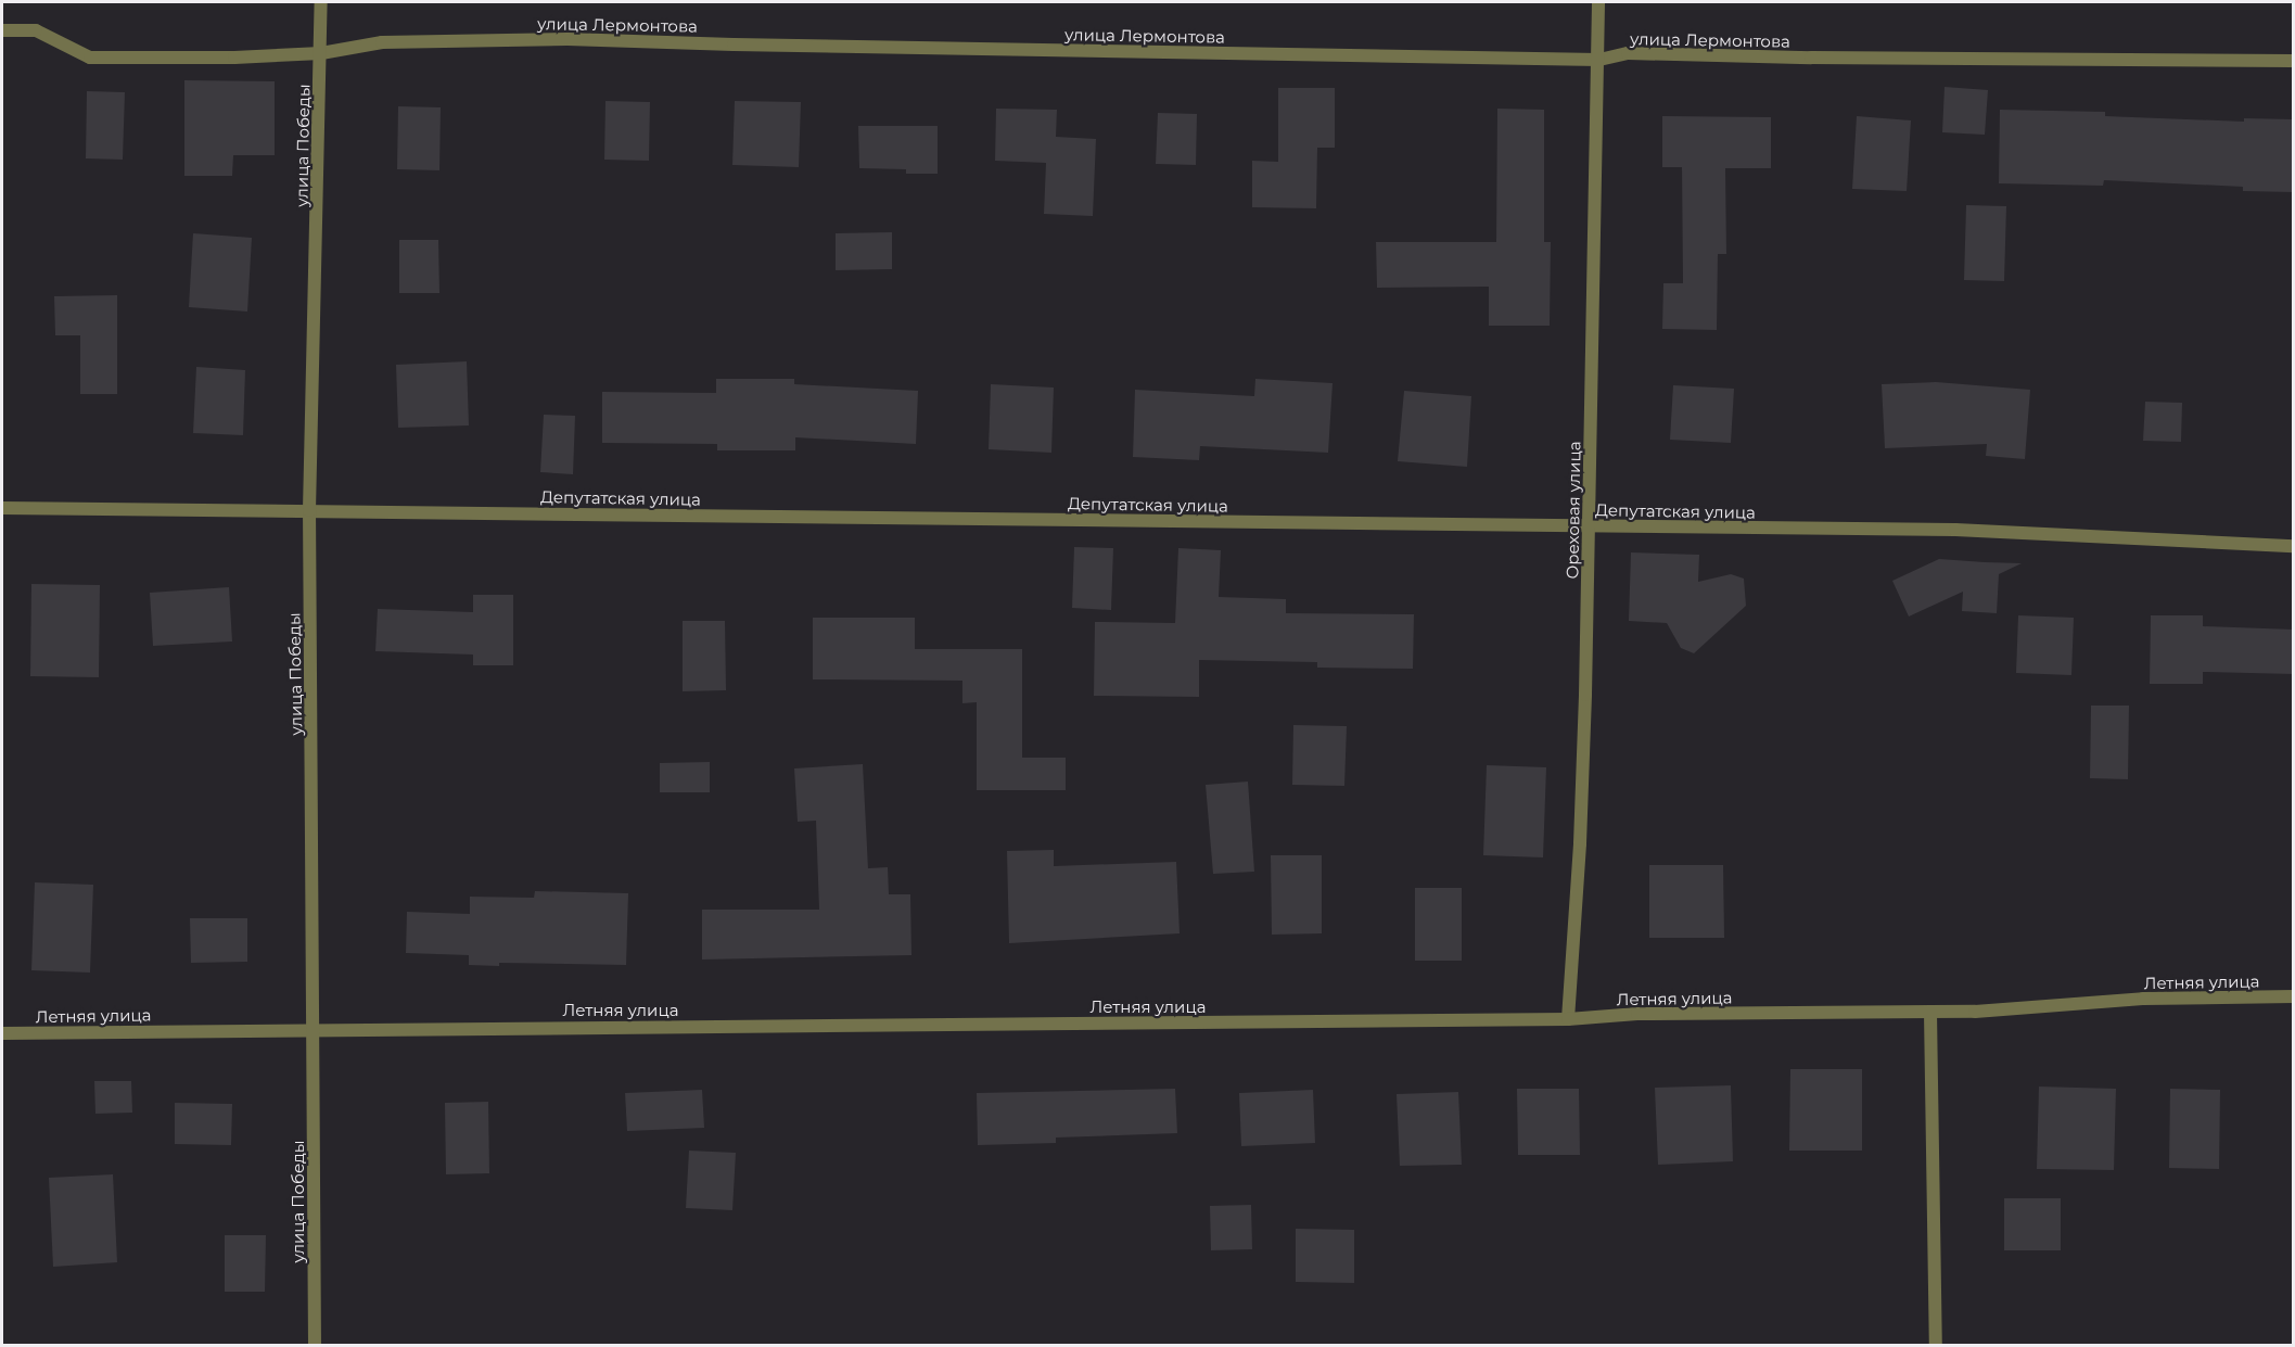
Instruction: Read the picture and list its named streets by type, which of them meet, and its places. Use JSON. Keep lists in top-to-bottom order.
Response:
{
  "streets": {
    "street": [
      "улица Лермонтова",
      "улица Победы",
      "Депутатская улица",
      "Ореховая улица",
      "Летняя улица"
    ]
  },
  "crossings": [
    ["улица Лермонтова", "улица Победы"],
    ["улица Лермонтова", "Ореховая улица"],
    ["улица Победы", "Депутатская улица"],
    ["улица Победы", "Летняя улица"],
    ["Депутатская улица", "Ореховая улица"],
    ["Ореховая улица", "Летняя улица"]
  ]
}
